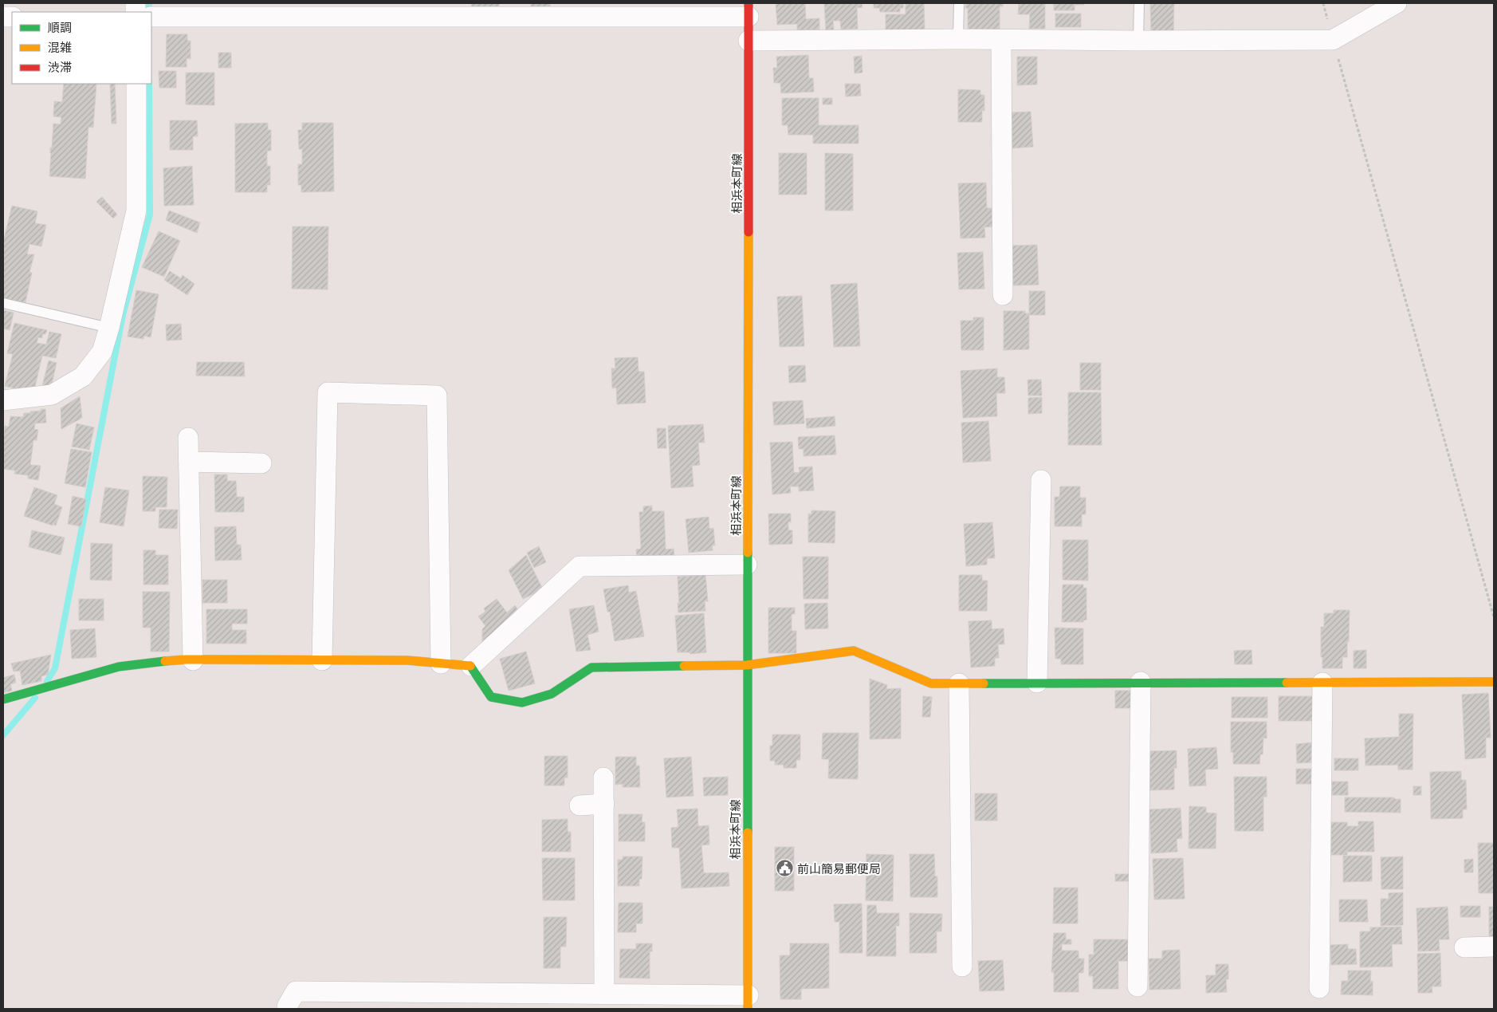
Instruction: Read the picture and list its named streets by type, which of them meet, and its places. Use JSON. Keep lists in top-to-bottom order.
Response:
{
  "streets": {
    "street": ["相浜本町線"]
  },
  "places": {
    "public building": ["前山簡易郵便局"]
  },
  "legend": ["順調", "混雑", "渋滞"]
}
